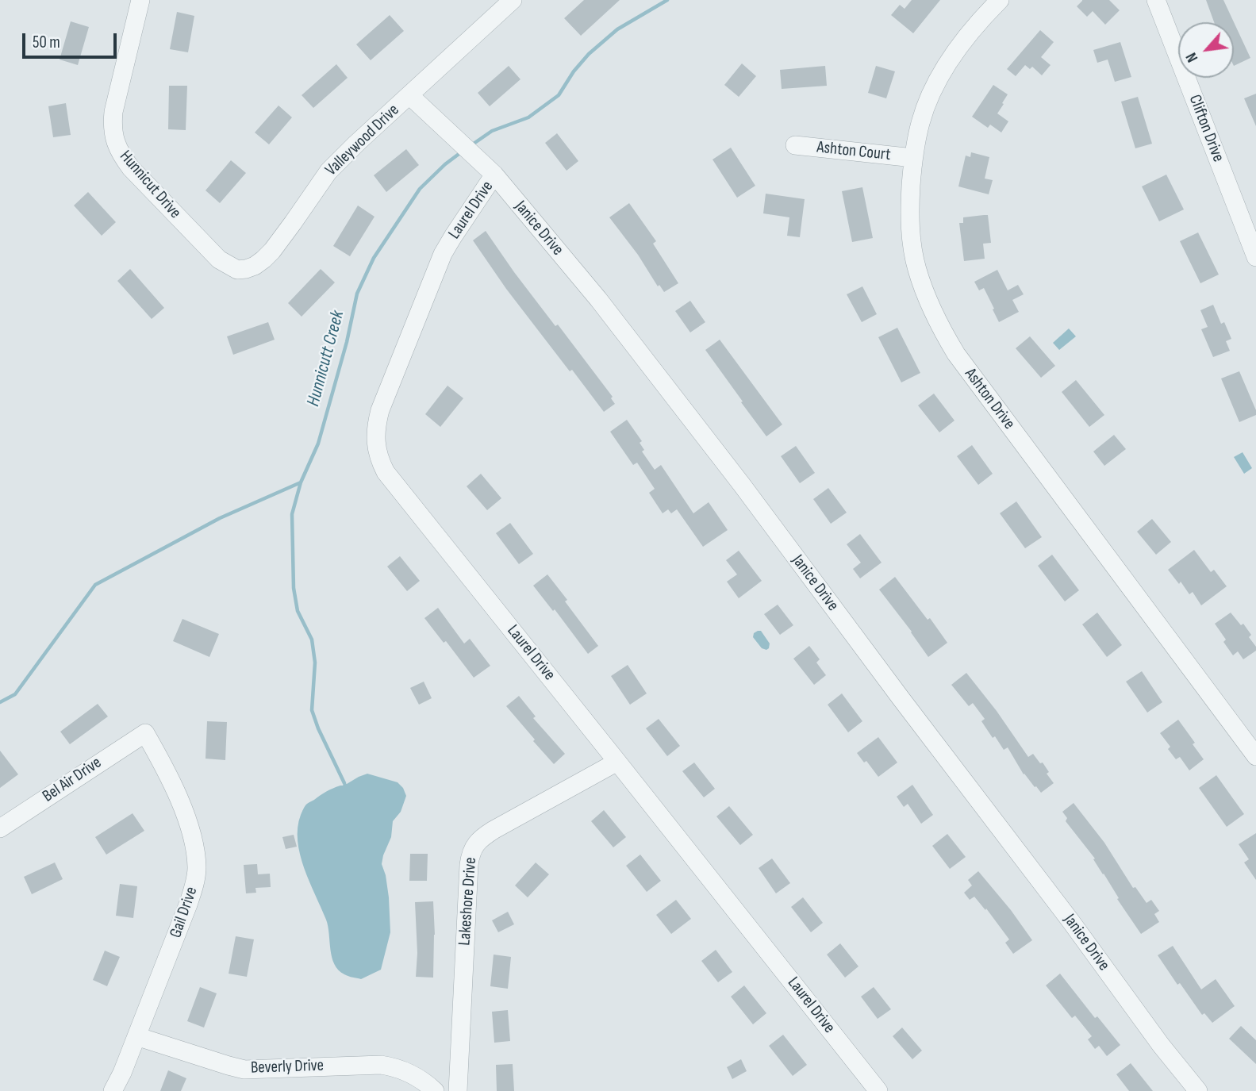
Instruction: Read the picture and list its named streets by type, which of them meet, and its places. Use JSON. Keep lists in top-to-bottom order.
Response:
{
  "streets": {
    "street": [
      "Clifton Drive",
      "Valleywood Drive",
      "Ashton Court",
      "Hunnicut Drive",
      "Laurel Drive",
      "Janice Drive",
      "Ashton Drive",
      "Bel Air Drive",
      "Lakeshore Drive",
      "Gail Drive",
      "Beverly Drive"
    ]
  },
  "crossings": [
    ["Valleywood Drive", "Hunnicut Drive"],
    ["Valleywood Drive", "Janice Drive"],
    ["Ashton Court", "Ashton Drive"],
    ["Laurel Drive", "Janice Drive"],
    ["Laurel Drive", "Lakeshore Drive"],
    ["Bel Air Drive", "Gail Drive"],
    ["Gail Drive", "Beverly Drive"]
  ],
  "water": ["Hunnicutt Creek"],
  "scale_bar": "50 m",
  "north": "bottom left"
}
